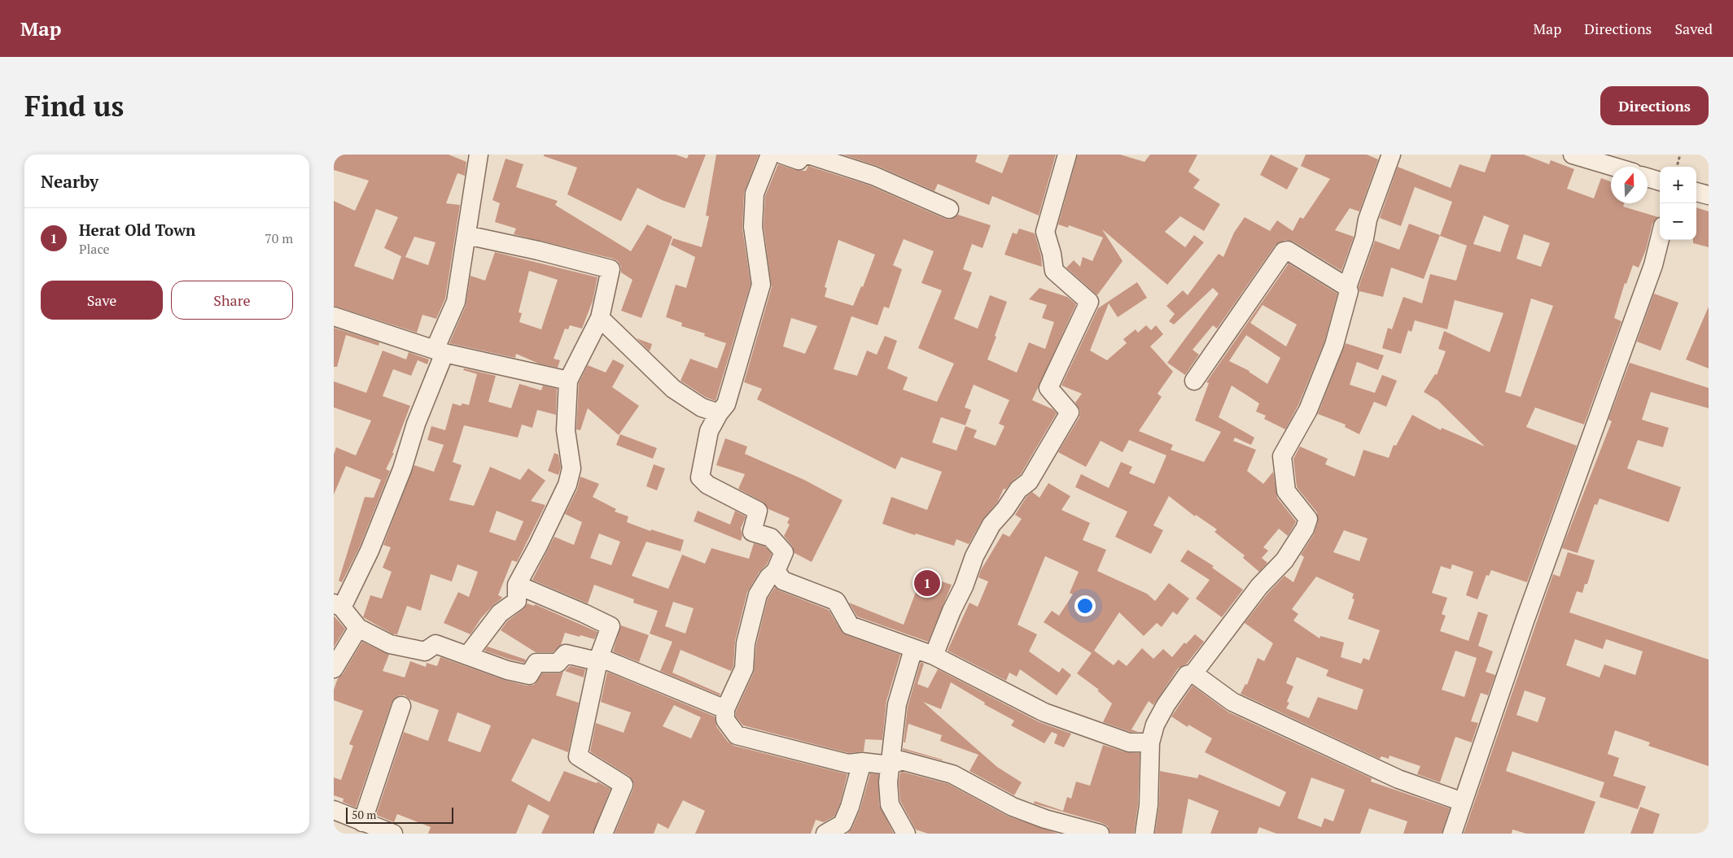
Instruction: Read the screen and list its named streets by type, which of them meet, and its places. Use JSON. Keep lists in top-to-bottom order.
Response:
{
  "scale_bar": "50 m",
  "north": "top",
  "page": {
    "header": "Map",
    "nav": ["Map", "Directions", "Saved"],
    "buttons": [
      "Directions",
      ["Save", "Share"]
    ],
    "title": "Find us",
    "heading": "Nearby",
    "map_buttons": ["+", "−"],
    "list": [
      {
        "mark": "1",
        "name": "Herat Old Town",
        "note": "Place",
        "value": "70 m"
      }
    ],
    "pins": "1",
    "scale": "50 m"
  }
}
